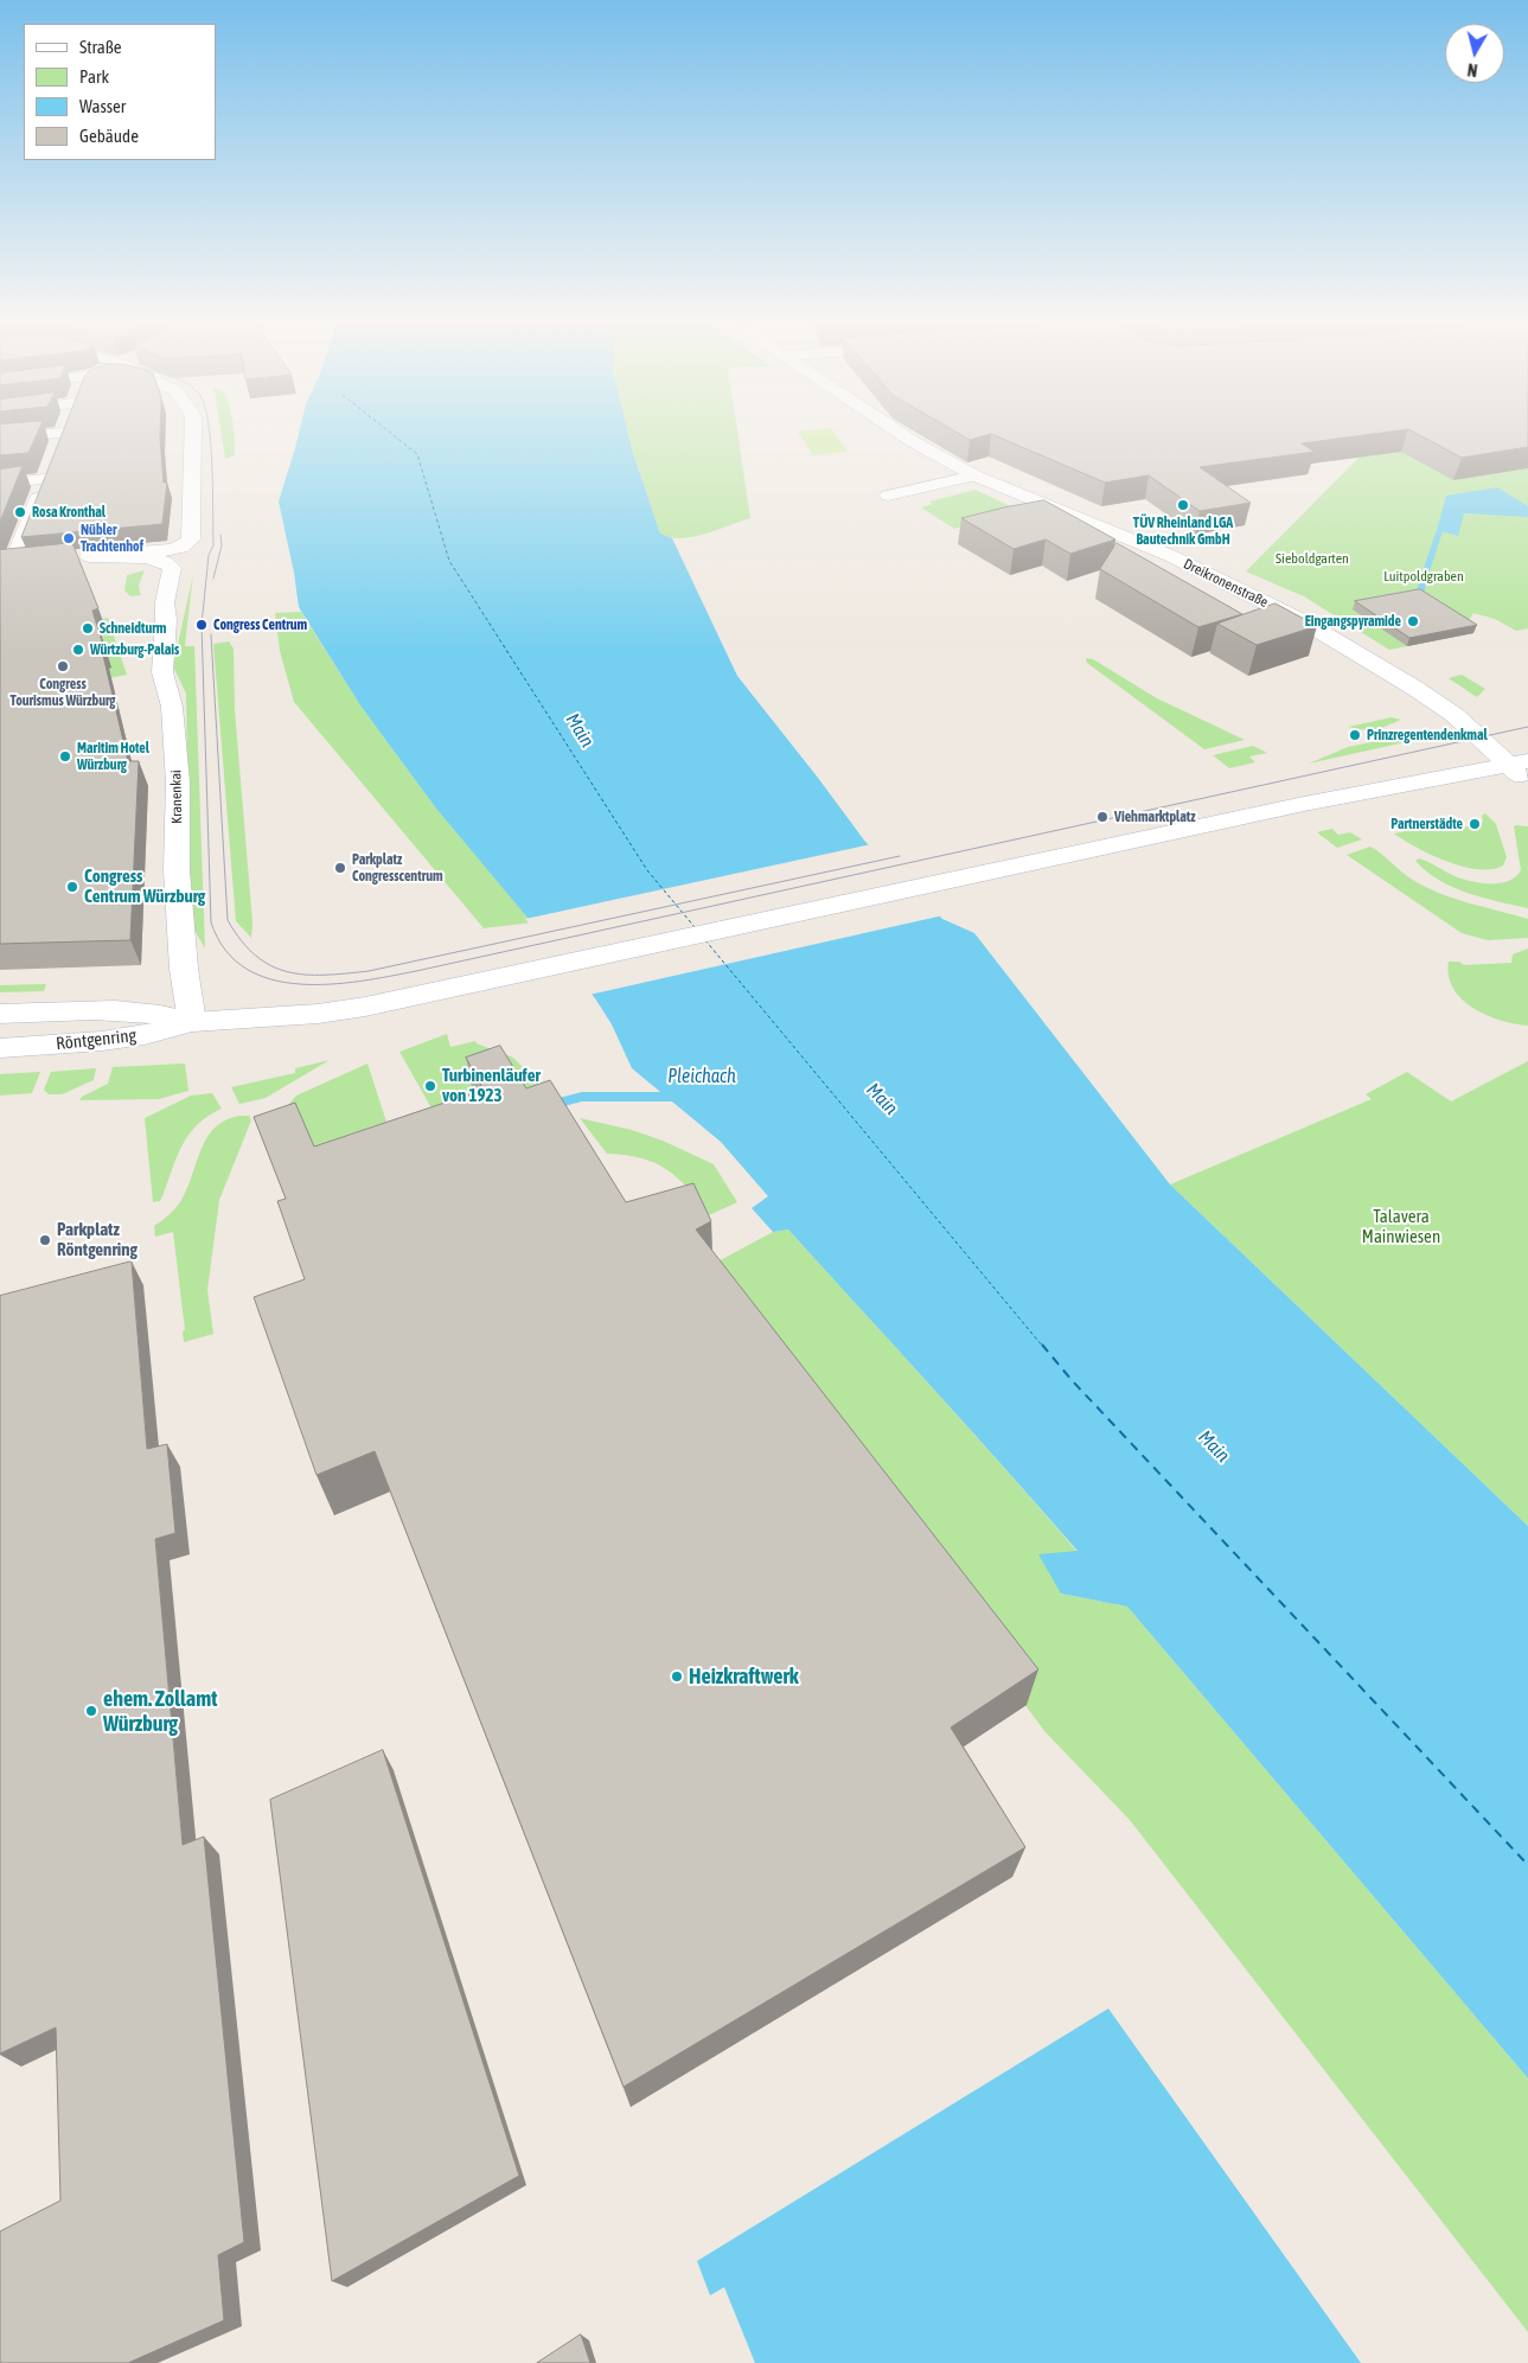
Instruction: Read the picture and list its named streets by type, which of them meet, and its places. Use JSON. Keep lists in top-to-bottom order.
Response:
{
  "streets": {
    "street": ["Dreikronenstraße", "Kranenkai", "Röntgenring"]
  },
  "crossings": [
    ["Dreikronenstraße", "Röntgenring"],
    ["Kranenkai", "Röntgenring"]
  ],
  "water": ["Main", "Pleichach"],
  "parks": ["Sieboldgarten", "Luitpoldgraben", "Talavera Mainwiesen"],
  "places": [
    "TÜV Rheinland LGA Bautechnik GmbH",
    "Rosa Kronthal",
    "Nübler Trachtenhof",
    "Eingangspyramide",
    "Congress Centrum",
    "Schneidturm",
    "Würtzburg-Palais",
    "Congress Tourismus Würzburg",
    "Prinzregentendenkmal",
    "Maritim Hotel Würzburg",
    "Viehmarktplatz",
    "Partnerstädte",
    "Parkplatz Congresscentrum",
    "Congress Centrum Würzburg",
    "Turbinenläufer von 1923",
    "Parkplatz Röntgenring",
    "Heizkraftwerk",
    "ehem. Zollamt Würzburg"
  ],
  "legend": [
    "Straße",
    "Park",
    "Wasser",
    "Gebäude"
  ],
  "north": "bottom"
}
